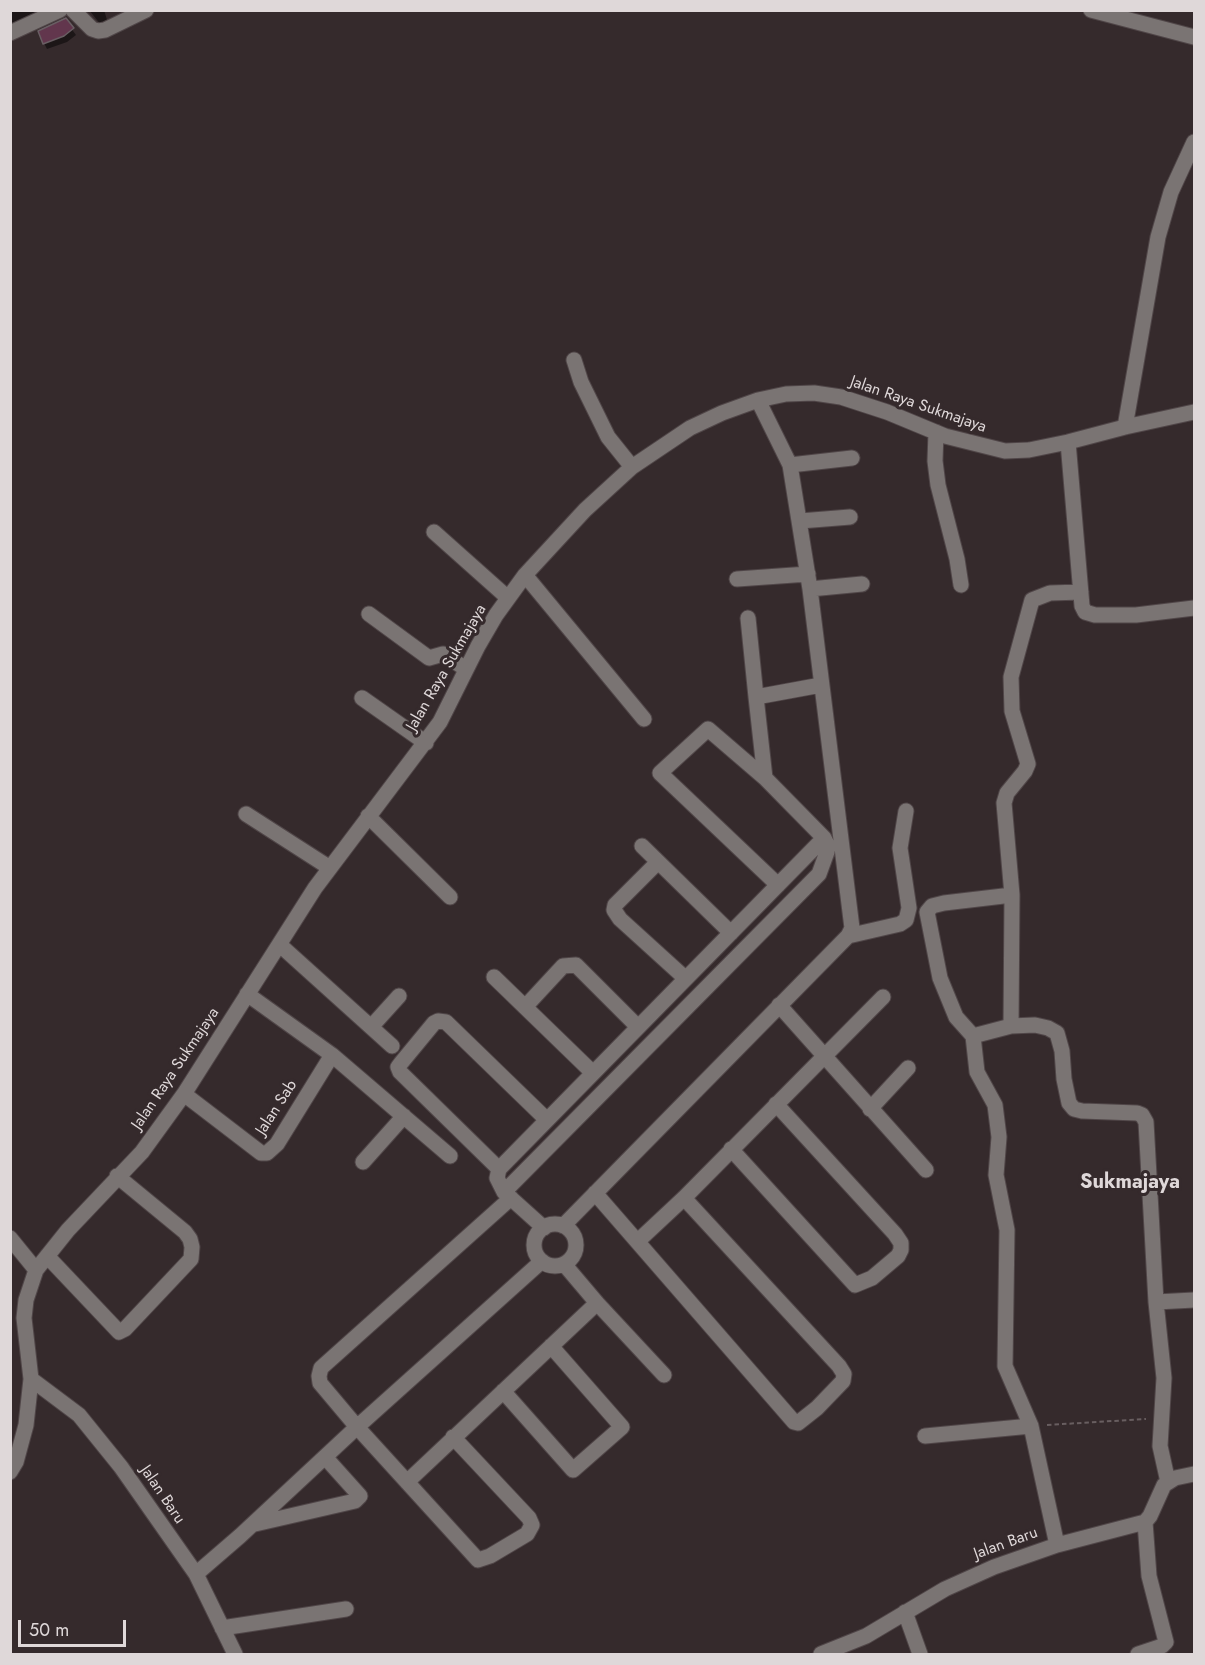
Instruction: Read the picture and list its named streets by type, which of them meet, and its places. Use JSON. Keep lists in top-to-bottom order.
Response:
{
  "streets": {
    "street": ["Jalan Raya Sukmajaya", "Jalan Sab", "Jalan Baru"]
  },
  "crossings": [
    ["Jalan Raya Sukmajaya", "Jalan Sab"],
    ["Jalan Raya Sukmajaya", "Jalan Baru"]
  ],
  "districts": ["Sukmajaya"],
  "scale_bar": "50 m"
}
